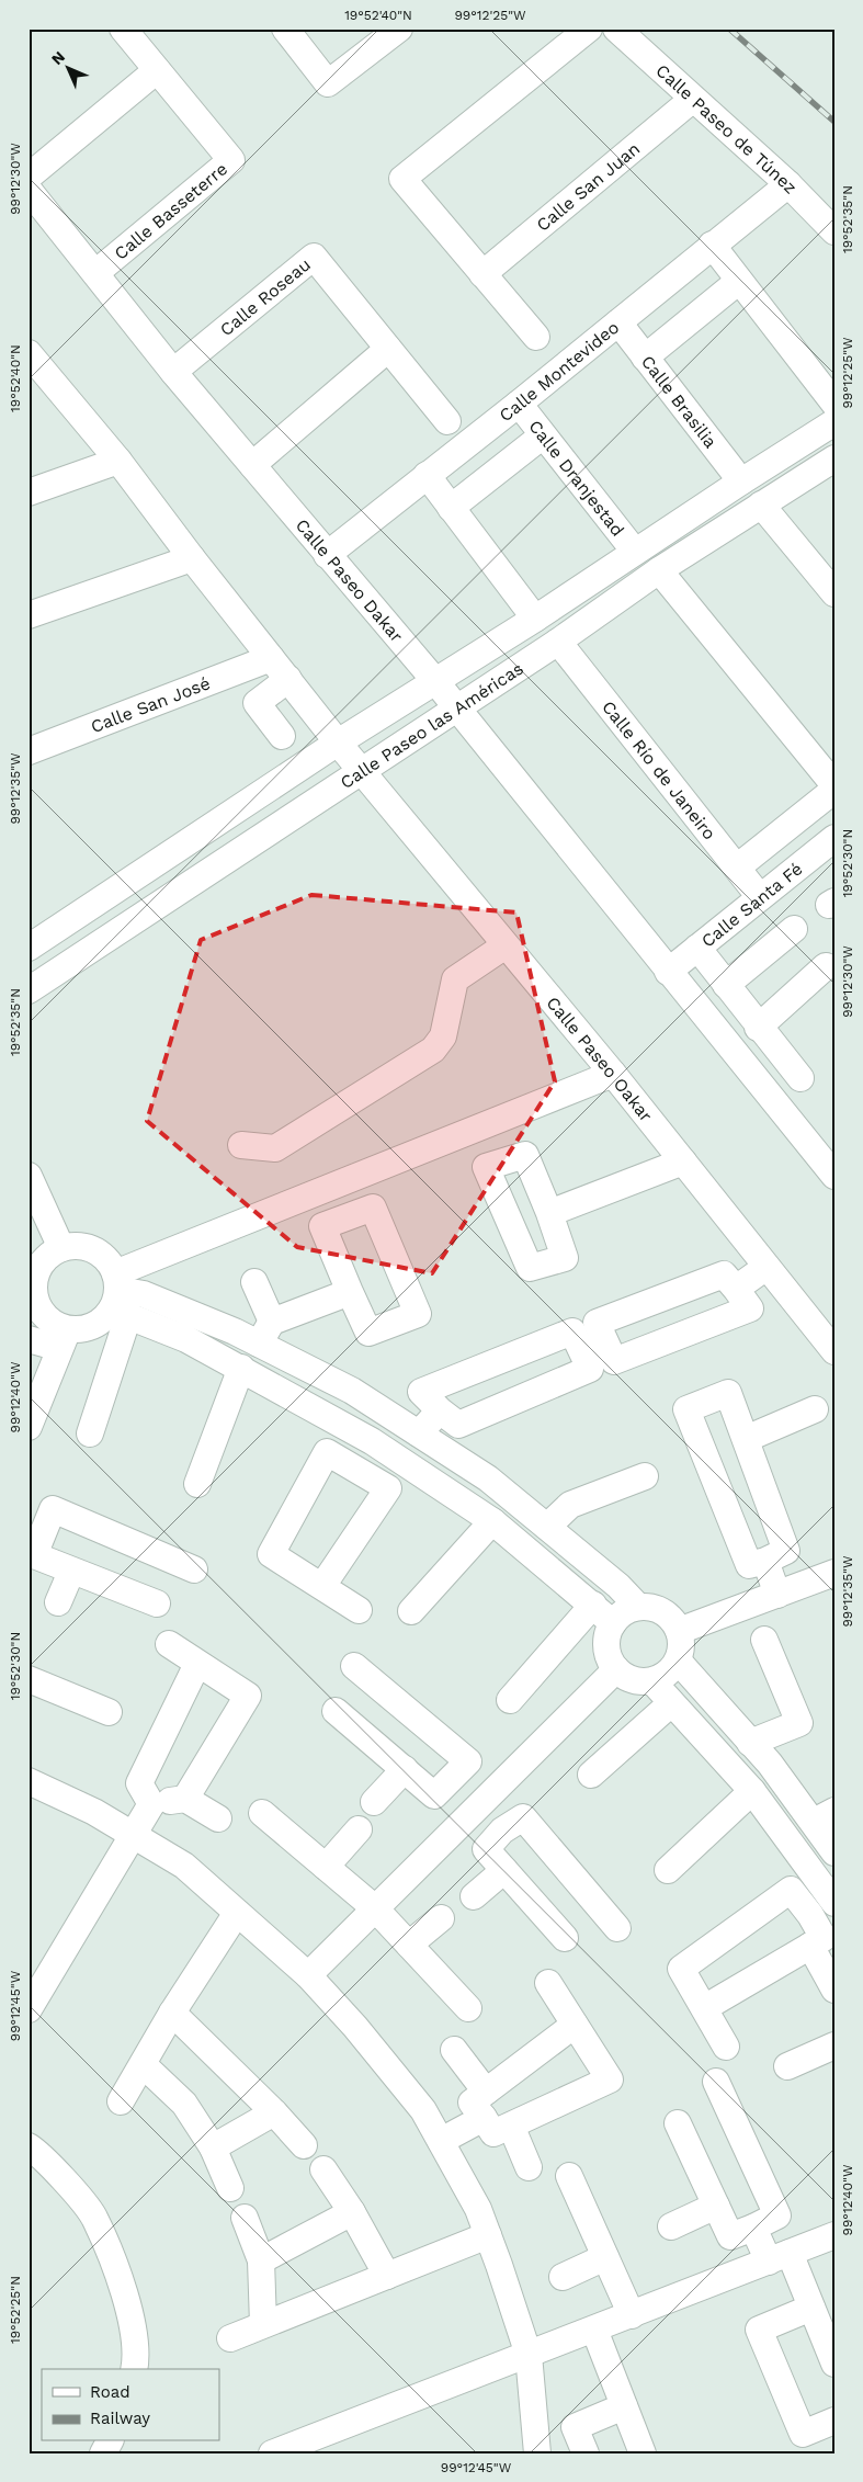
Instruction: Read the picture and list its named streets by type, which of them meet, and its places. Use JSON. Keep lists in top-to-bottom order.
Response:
{
  "streets": {
    "street": [
      "Calle Paseo de Túnez",
      "Calle San Juan",
      "Calle Basseterre",
      "Calle Roseau",
      "Calle Montevideo",
      "Calle Brasilia",
      "Calle Dranjestad",
      "Calle Paseo Dakar",
      "Calle San José",
      "Calle Paseo las Américas",
      "Calle Río de Janeiro",
      "Calle Santa Fé",
      "Calle Paseo Oakar"
    ]
  },
  "crossings": [
    ["Calle Paseo de Túnez", "Calle San Juan"],
    ["Calle Paseo de Túnez", "Calle Montevideo"],
    ["Calle Basseterre", "Calle Paseo Dakar"],
    ["Calle Roseau", "Calle Paseo Dakar"],
    ["Calle Montevideo", "Calle Brasilia"],
    ["Calle Montevideo", "Calle Dranjestad"],
    ["Calle Montevideo", "Calle Paseo Dakar"],
    ["Calle Brasilia", "Calle Paseo las Américas"],
    ["Calle Dranjestad", "Calle Paseo las Américas"],
    ["Calle Paseo Dakar", "Calle Paseo las Américas"],
    ["Calle Paseo Dakar", "Calle Santa Fé"],
    ["Calle Paseo las Américas", "Calle Río de Janeiro"],
    ["Calle Paseo las Américas", "Calle Paseo Oakar"],
    ["Calle Río de Janeiro", "Calle Santa Fé"]
  ],
  "legend": ["Road", "Railway"],
  "north": "top left",
  "coordinates": [
    "19°52'40\"N",
    "99°12'25\"W",
    "99°12'30\"W",
    "19°52'35\"N",
    "99°12'35\"W",
    "19°52'30\"N",
    "99°12'40\"W",
    "99°12'45\"W",
    "19°52'25\"N"
  ]
}
